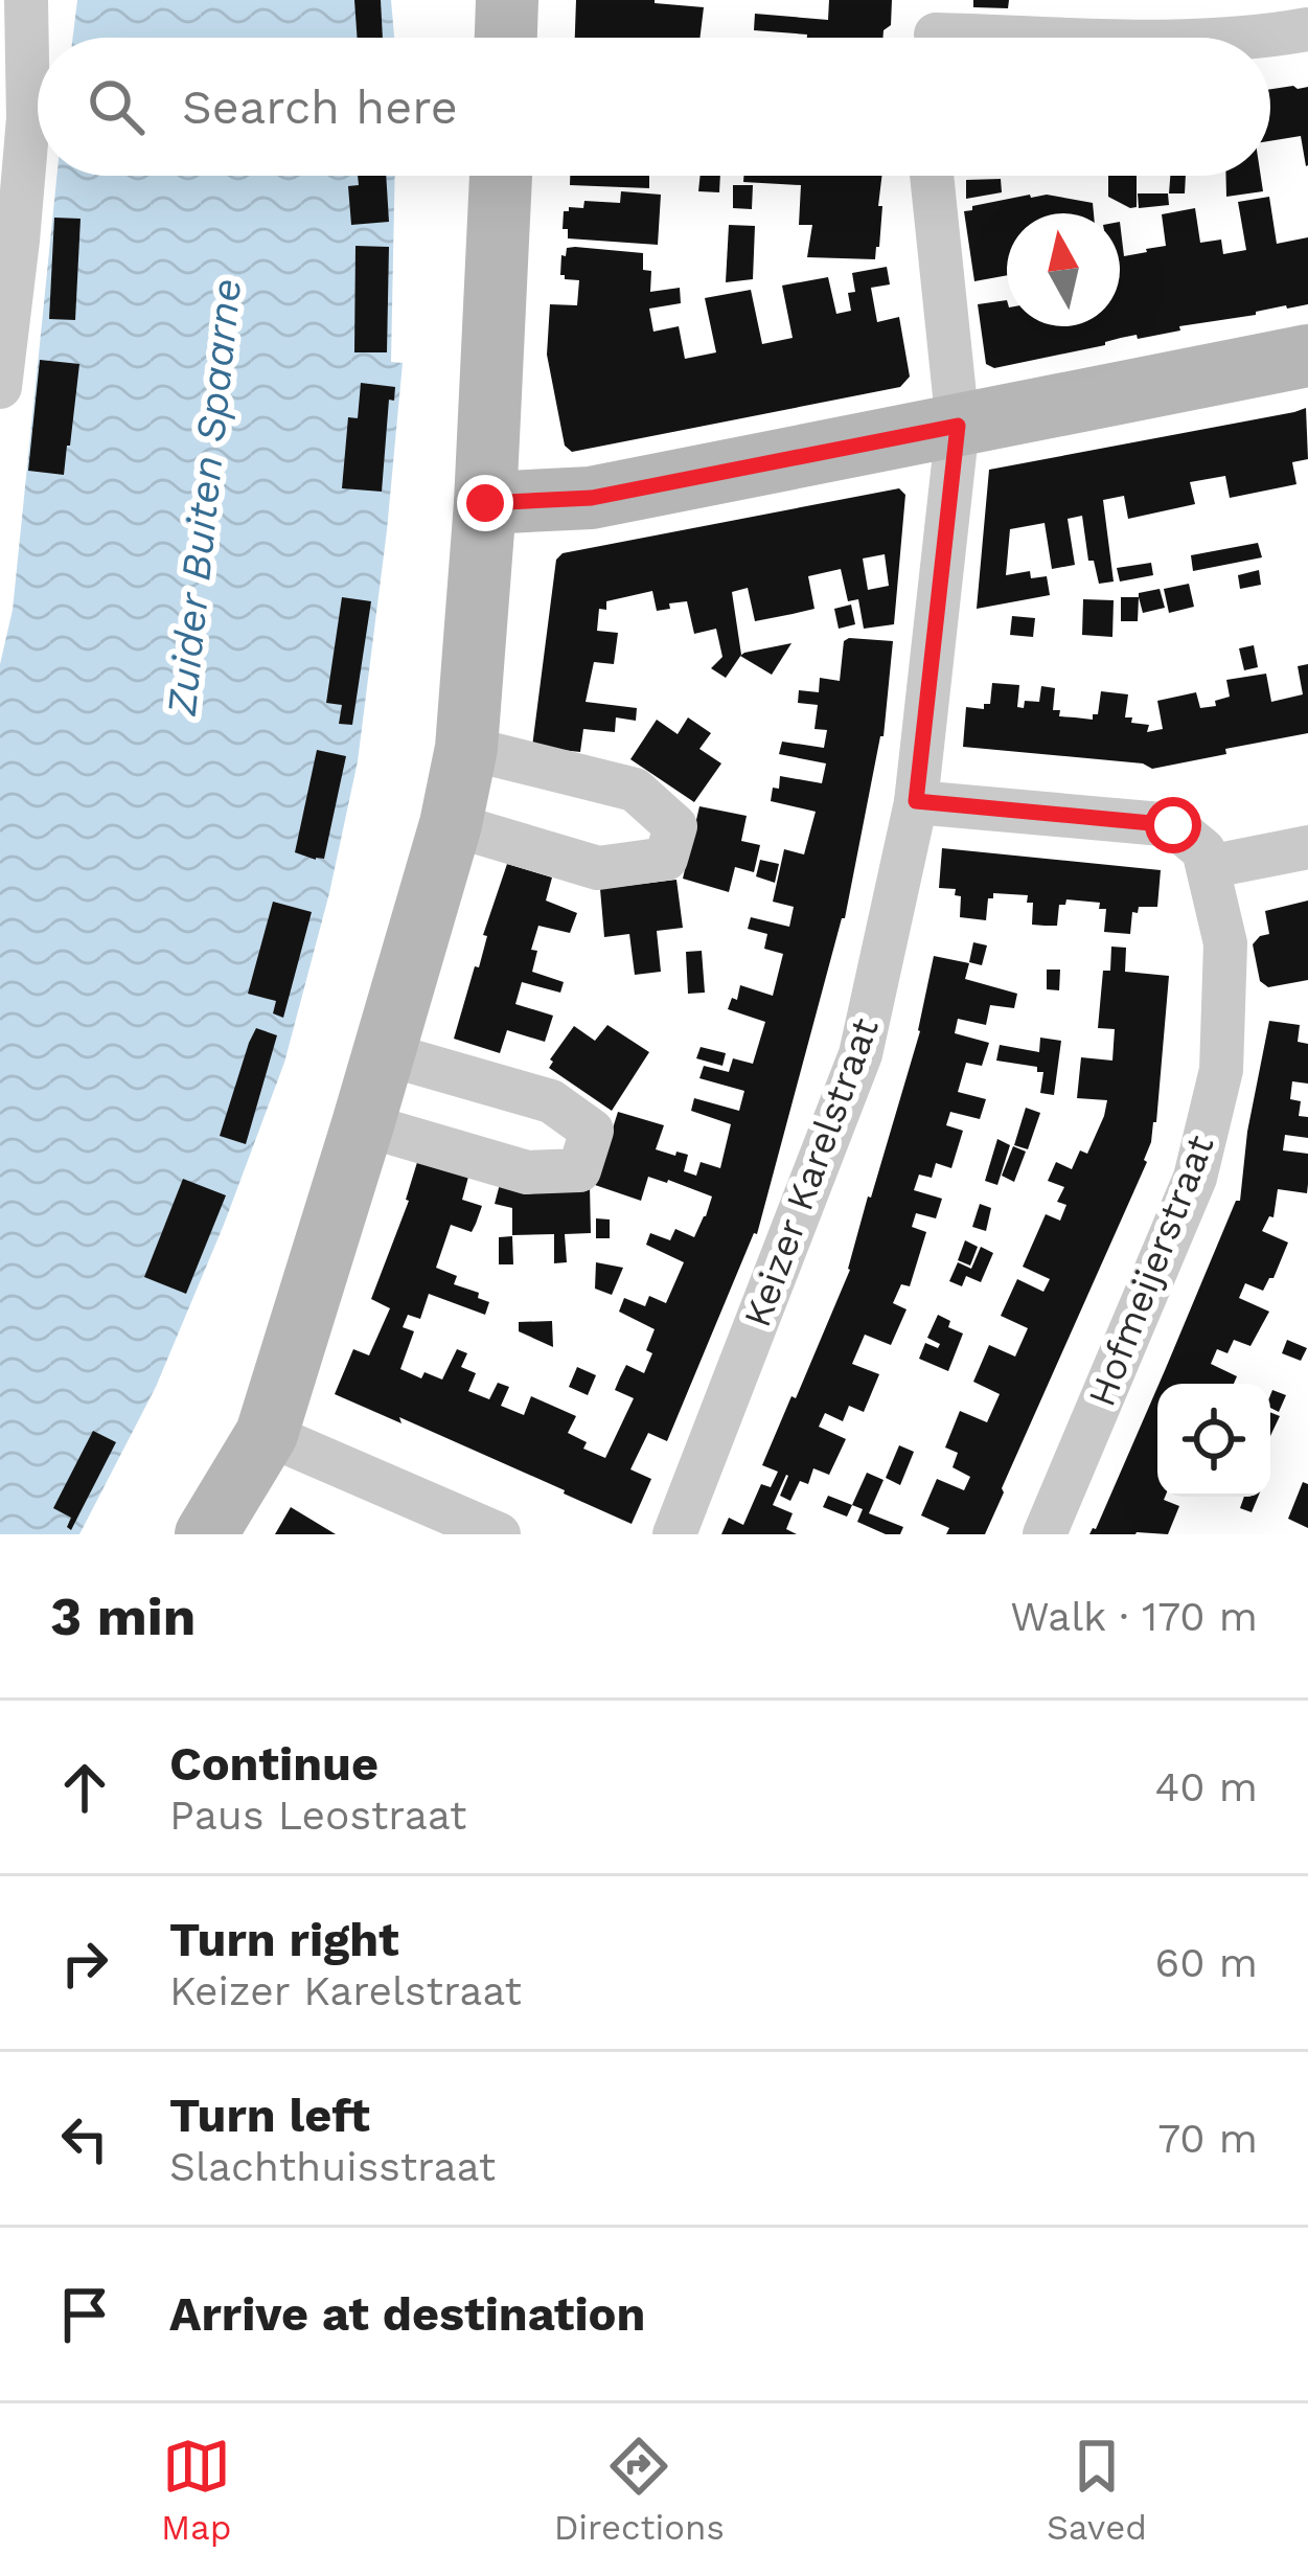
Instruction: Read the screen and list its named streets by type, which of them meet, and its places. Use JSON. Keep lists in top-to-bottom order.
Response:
{
  "streets": {
    "street": ["Keizer Karelstraat", "Hofmeijerstraat"]
  },
  "water": ["Zuider Buiten Spaarne"],
  "north": "top",
  "page": {
    "search": "Search here",
    "heading": ["3 min", "Walk · 170 m"],
    "list": [
      ["Continue", "Paus Leostraat", "40 m"],
      ["Turn right", "Keizer Karelstraat", "60 m"],
      ["Turn left", "Slachthuisstraat", "70 m"],
      "Arrive at destination"
    ],
    "nav": ["Map", "Directions", "Saved"]
  }
}
